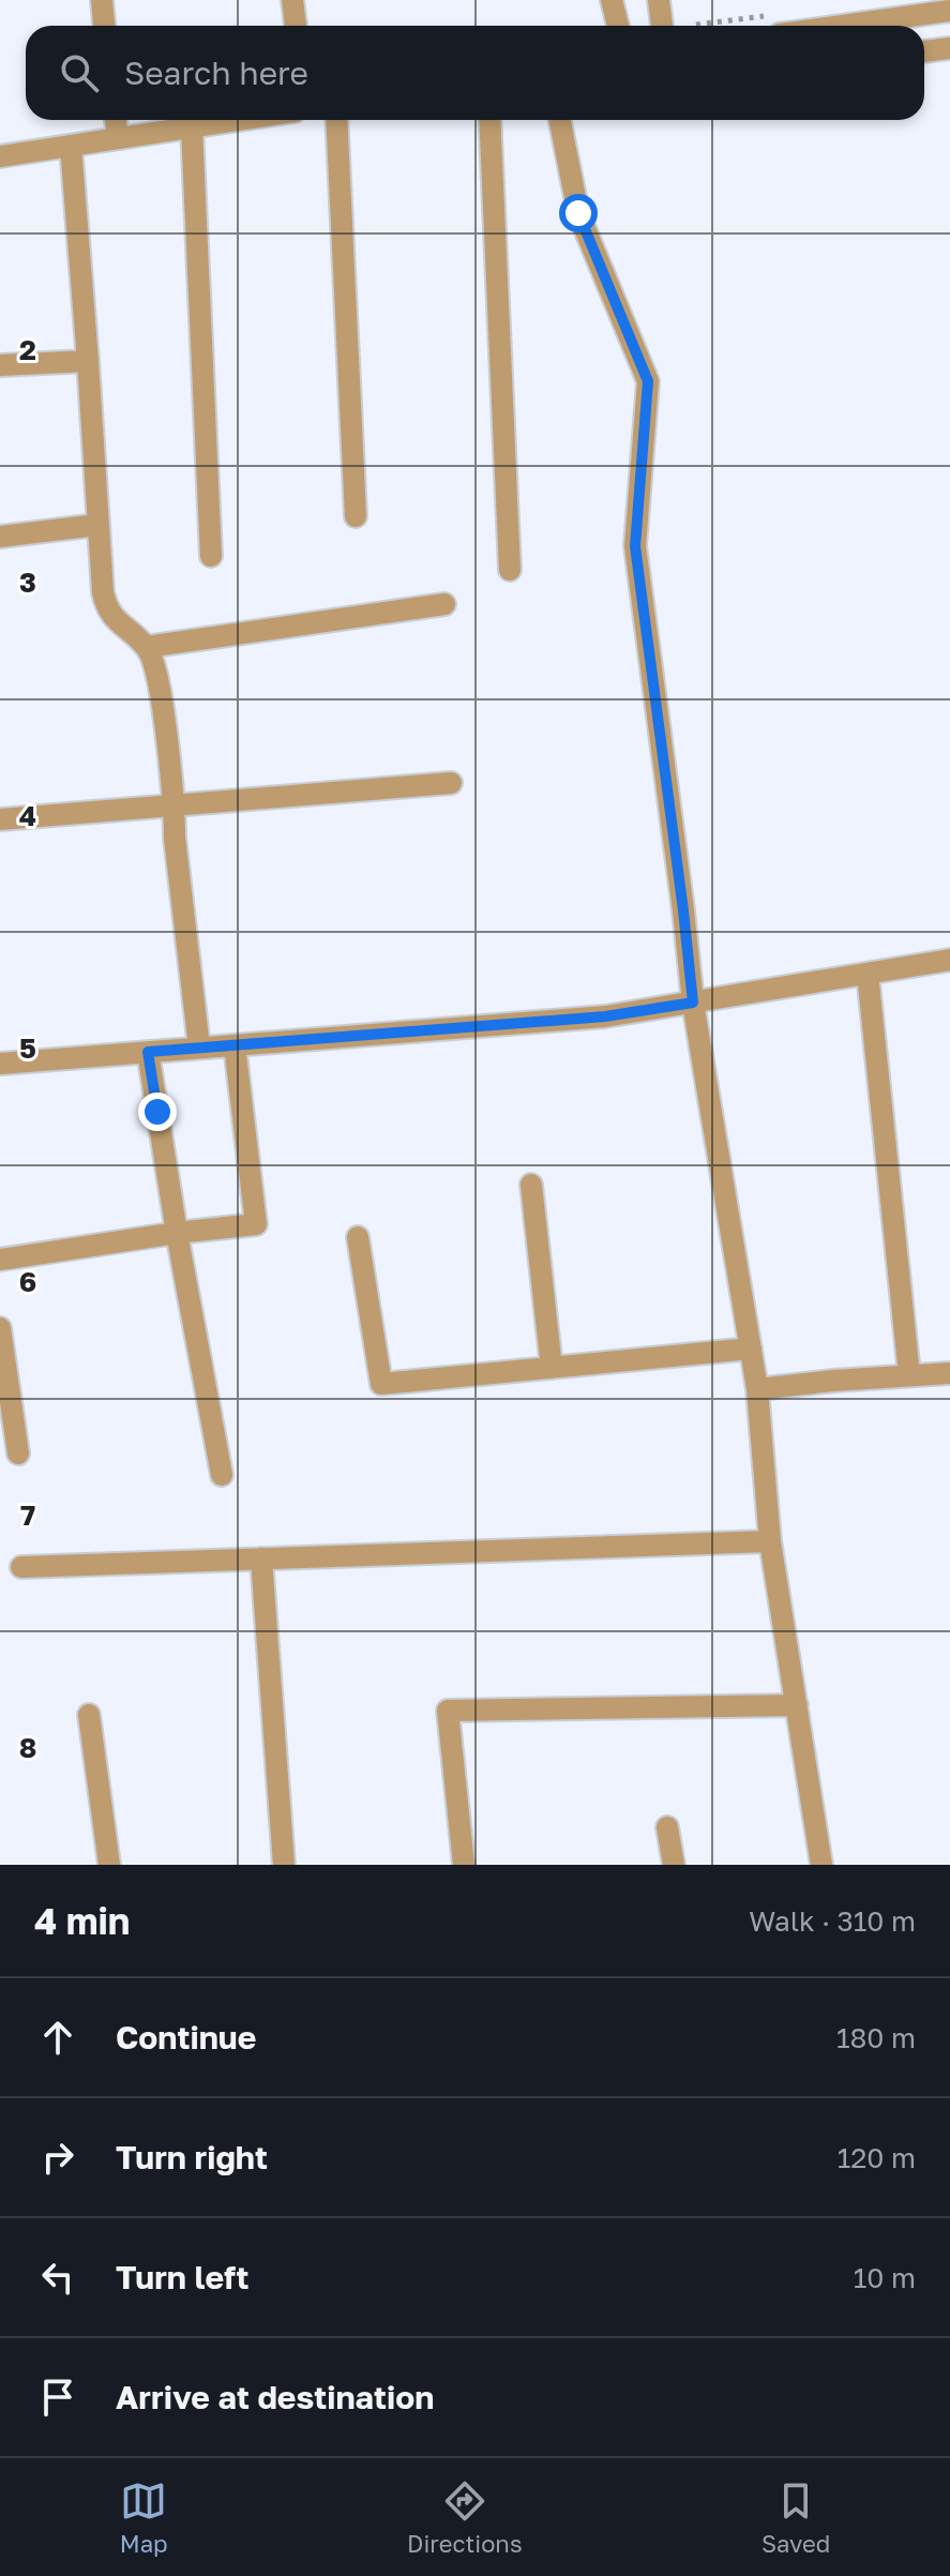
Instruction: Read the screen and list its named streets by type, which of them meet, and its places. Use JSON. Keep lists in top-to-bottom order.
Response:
{
  "page": {
    "search": "Search here",
    "heading": ["4 min", "Walk · 310 m"],
    "list": [
      ["Continue", "180 m"],
      ["Turn right", "120 m"],
      ["Turn left", "10 m"],
      "Arrive at destination"
    ],
    "nav": ["Map", "Directions", "Saved"]
  },
  "grid": {
    "rows": [
      "2",
      "3",
      "4",
      "5",
      "6",
      "7",
      "8"
    ]
  }
}
